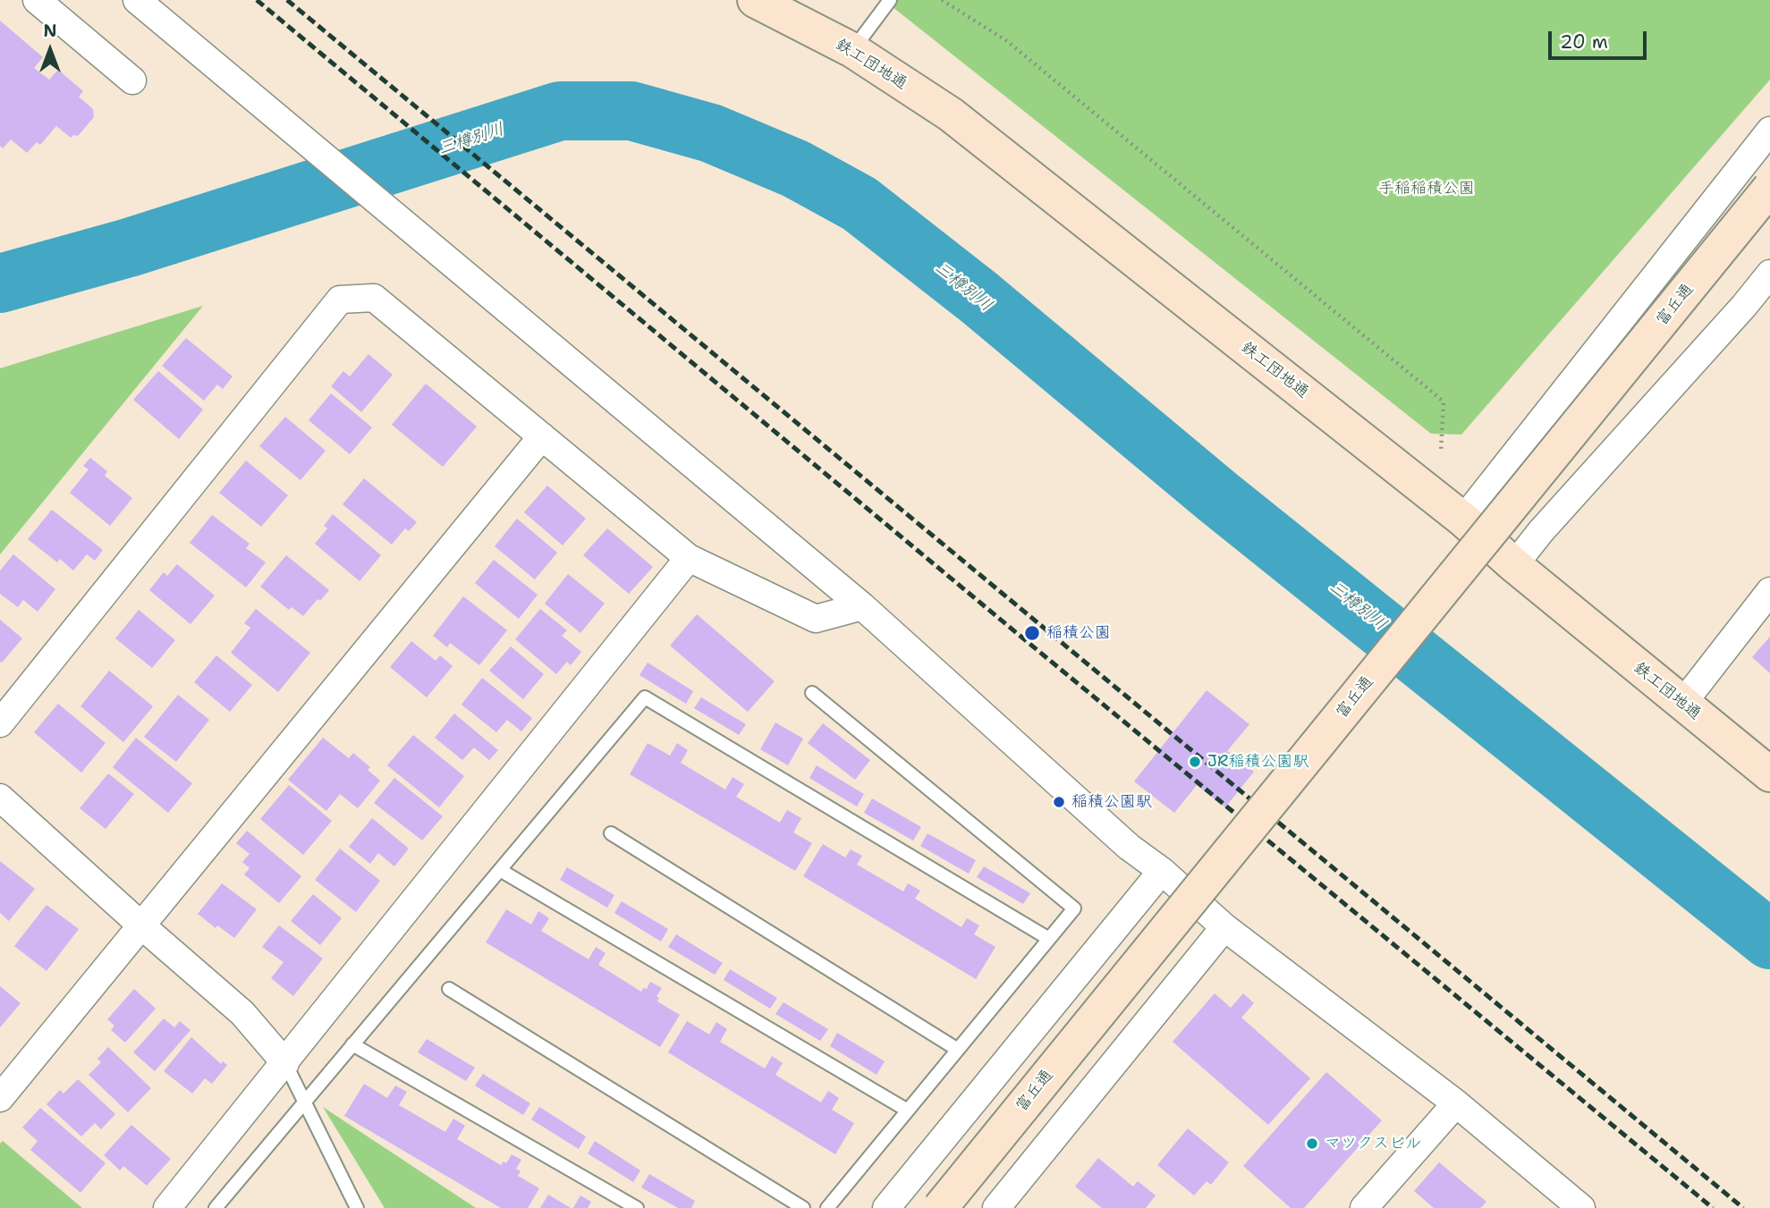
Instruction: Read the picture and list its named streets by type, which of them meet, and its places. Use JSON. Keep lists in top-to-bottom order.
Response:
{
  "streets": {
    "street": ["鉄工団地通", "富丘通"]
  },
  "water": ["三樽別川"],
  "parks": ["手稲稲積公園"],
  "places": [
    "稲積公園",
    "JR稲積公園駅",
    "稲積公園駅",
    "マツクスビル"
  ],
  "scale_bar": "20 m",
  "north": "top"
}
